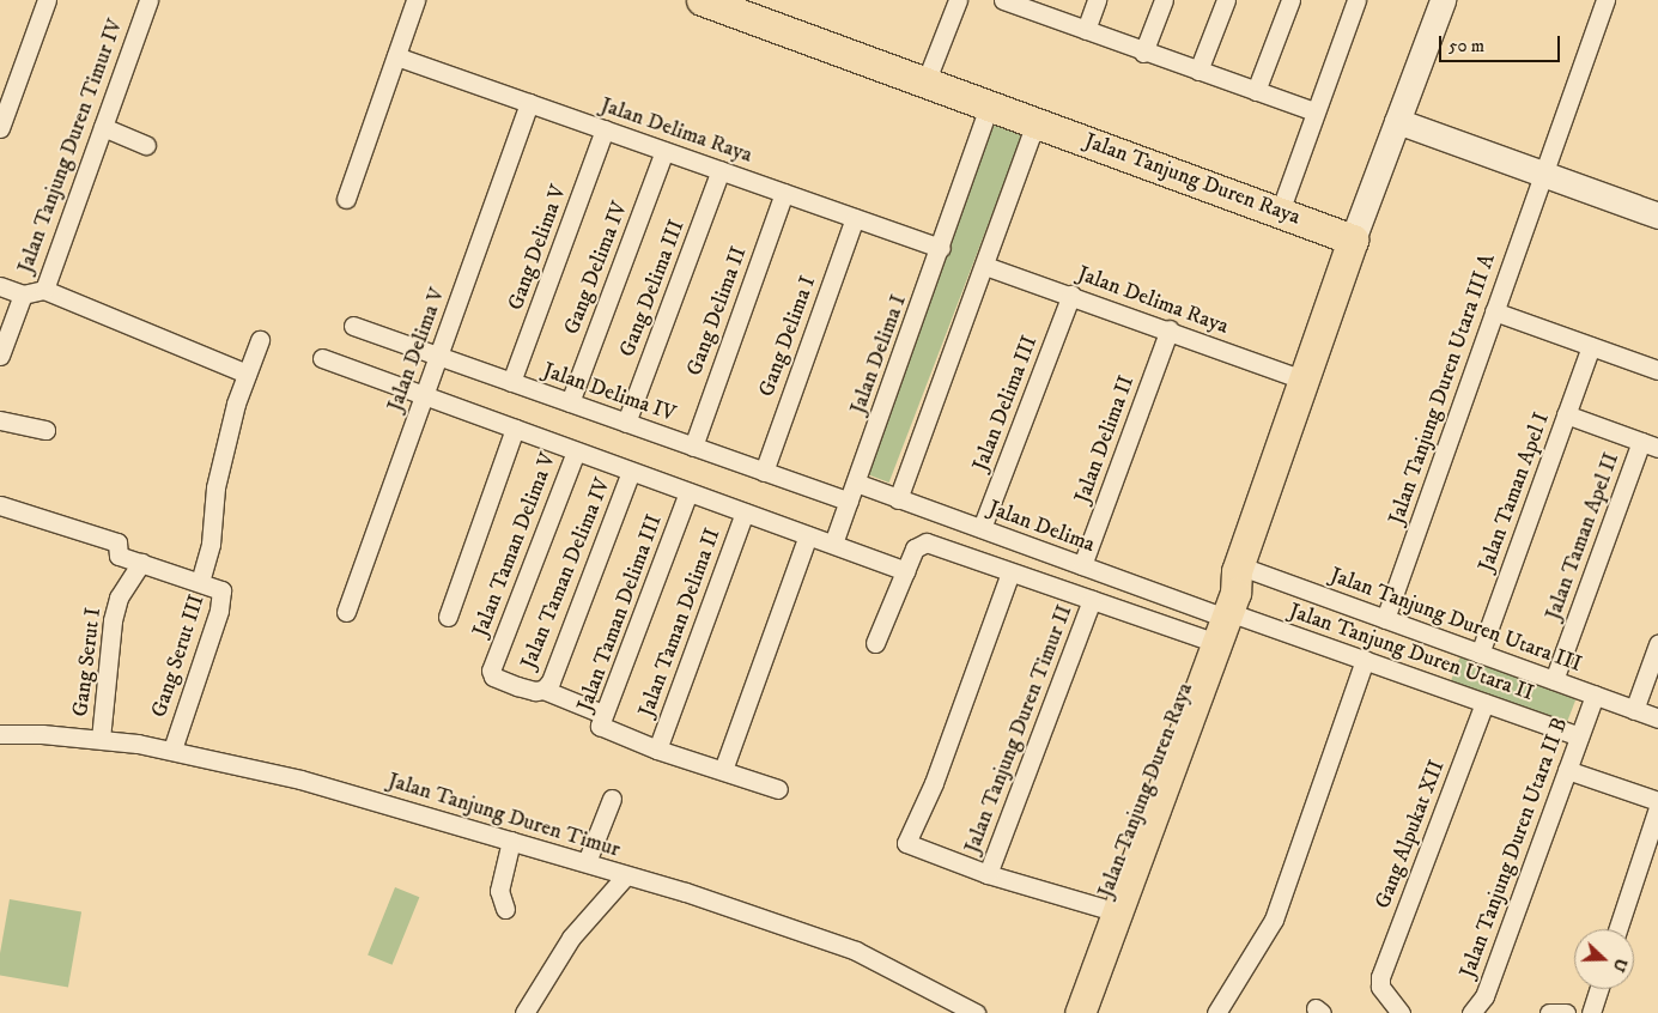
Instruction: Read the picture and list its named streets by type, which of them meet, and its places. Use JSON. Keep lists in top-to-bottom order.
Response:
{
  "streets": {
    "main road": ["Jalan Tanjung Duren Raya"],
    "street": [
      "Jalan Delima Raya",
      "Jalan Tanjung Duren Timur IV",
      "Gang Delima V",
      "Gang Delima IV",
      "Gang Delima III",
      "Gang Delima II",
      "Gang Delima I",
      "Jalan Delima V",
      "Jalan Delima I",
      "Jalan Tanjung Duren Utara III A",
      "Jalan Delima IV",
      "Jalan Delima III",
      "Jalan Delima II",
      "Jalan Taman Apel I",
      "Jalan Delima",
      "Jalan Taman Apel II",
      "Jalan Taman Delima V",
      "Jalan Taman Delima IV",
      "Jalan Taman Delima III",
      "Jalan Tanjung Duren Utara III",
      "Jalan Taman Delima II",
      "Jalan Tanjung Duren Utara II",
      "Gang Serut III",
      "Gang Serut I",
      "Jalan Tanjung Duren Timur II",
      "Jalan Tanjung Duren Timur",
      "Gang Alpukat XII",
      "Jalan Tanjung Duren Utara II B"
    ]
  },
  "crossings": [
    ["Jalan Delima Raya", "Jalan Tanjung Duren Raya"],
    ["Jalan Delima Raya", "Gang Delima V"],
    ["Jalan Delima Raya", "Gang Delima IV"],
    ["Jalan Delima Raya", "Gang Delima III"],
    ["Jalan Delima Raya", "Gang Delima II"],
    ["Jalan Delima Raya", "Gang Delima I"],
    ["Jalan Delima Raya", "Jalan Delima V"],
    ["Jalan Delima Raya", "Jalan Delima I"],
    ["Jalan Delima Raya", "Jalan Delima III"],
    ["Jalan Delima Raya", "Jalan Delima II"],
    ["Jalan Tanjung Duren Raya", "Jalan Delima I"],
    ["Jalan Tanjung Duren Raya", "Jalan Delima"],
    ["Jalan Tanjung Duren Raya", "Jalan Tanjung Duren Utara III"],
    ["Jalan Tanjung Duren Raya", "Jalan Tanjung Duren Utara II"],
    ["Gang Delima V", "Jalan Delima IV"],
    ["Gang Delima IV", "Jalan Delima IV"],
    ["Gang Delima III", "Jalan Delima IV"],
    ["Gang Delima II", "Jalan Delima IV"],
    ["Gang Delima I", "Jalan Delima IV"],
    ["Jalan Delima V", "Jalan Delima IV"],
    ["Jalan Delima I", "Jalan Delima IV"],
    ["Jalan Delima I", "Jalan Delima"],
    ["Jalan Tanjung Duren Utara III A", "Jalan Tanjung Duren Utara III"],
    ["Jalan Delima III", "Jalan Delima"],
    ["Jalan Delima II", "Jalan Delima"],
    ["Jalan Taman Apel I", "Jalan Tanjung Duren Utara III"],
    ["Jalan Delima", "Jalan Tanjung Duren Utara II"],
    ["Jalan Taman Apel II", "Jalan Tanjung Duren Utara III"],
    ["Jalan Taman Delima V", "Jalan Taman Delima IV"],
    ["Jalan Taman Delima III", "Jalan Taman Delima II"],
    ["Jalan Tanjung Duren Utara III", "Jalan Tanjung Duren Utara II B"],
    ["Jalan Tanjung Duren Utara II", "Gang Alpukat XII"],
    ["Jalan Tanjung Duren Utara II", "Jalan Tanjung Duren Utara II B"],
    ["Gang Serut III", "Gang Serut I"],
    ["Gang Serut III", "Jalan Tanjung Duren Timur"],
    ["Gang Serut I", "Jalan Tanjung Duren Timur"]
  ],
  "scale_bar": "50 m",
  "north": "right"
}
